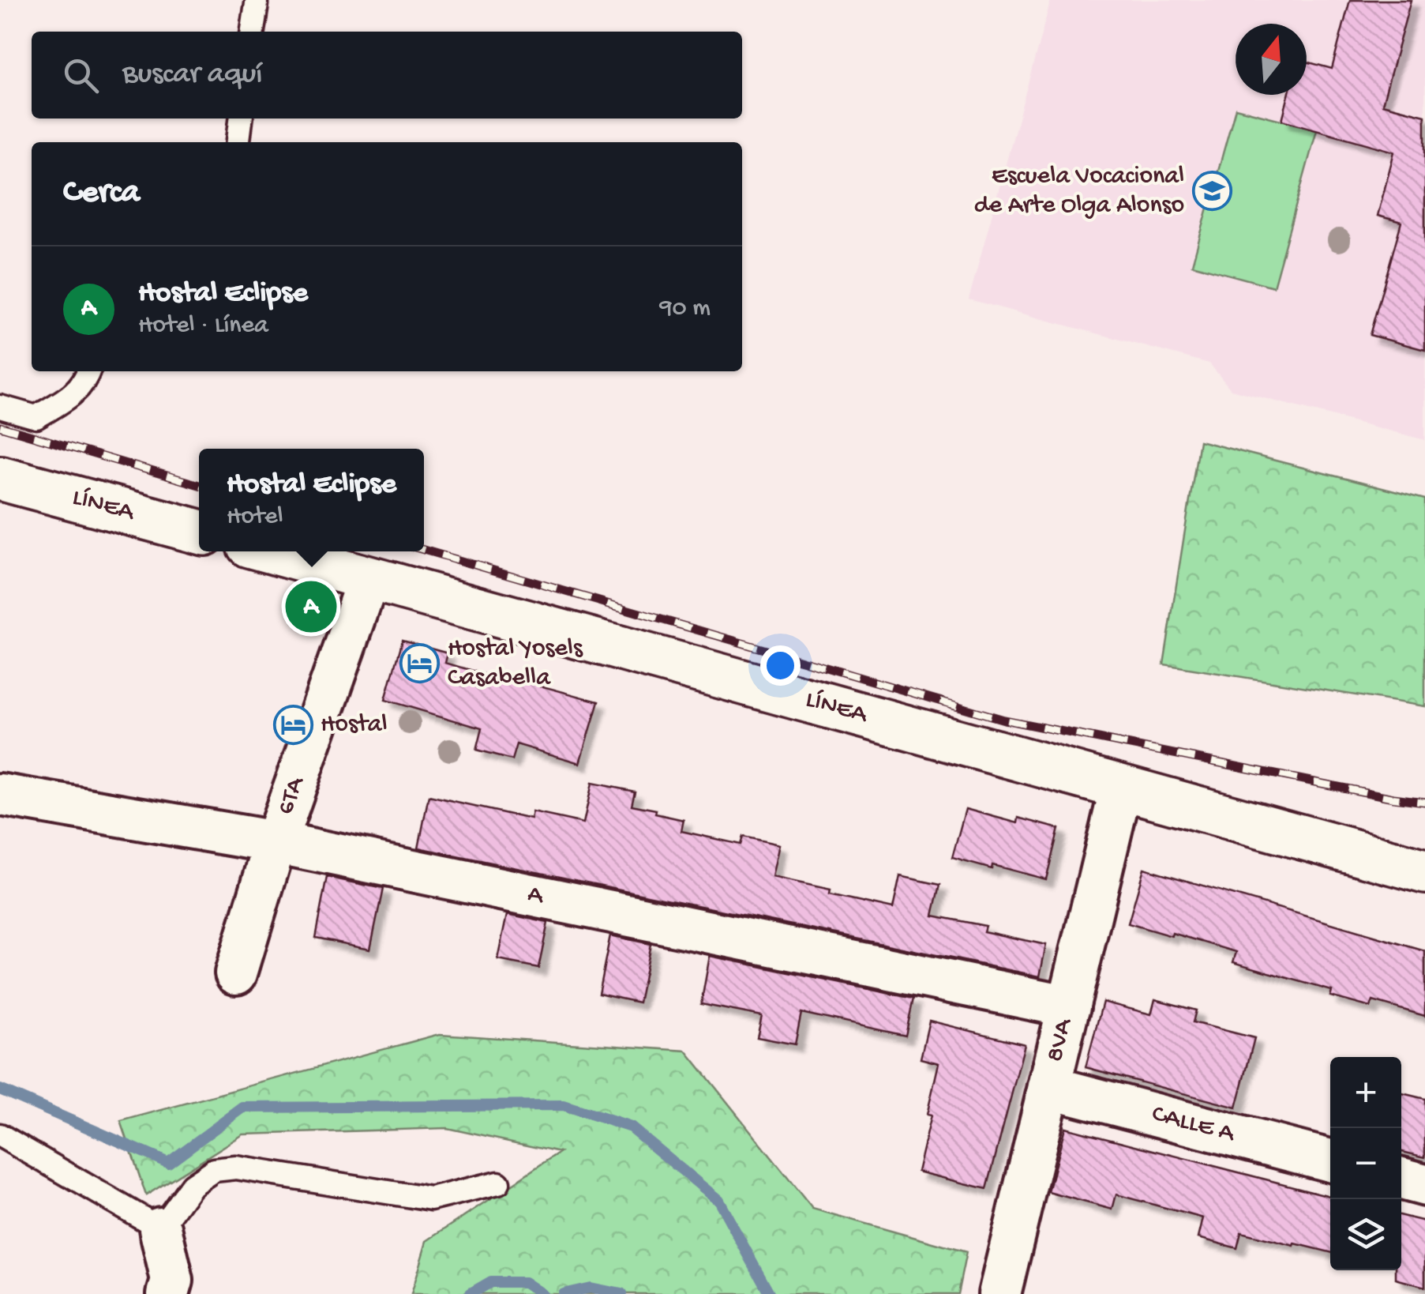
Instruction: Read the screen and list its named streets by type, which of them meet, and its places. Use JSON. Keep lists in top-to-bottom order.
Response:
{
  "streets": {
    "main road": ["LÍNEA"],
    "street": [
      "6TA",
      "A",
      "8VA",
      "CALLE A"
    ]
  },
  "crossings": [
    ["LÍNEA", "6TA"],
    ["LÍNEA", "8VA"],
    ["6TA", "A"],
    ["A", "8VA"],
    ["8VA", "CALLE A"]
  ],
  "places": {
    "school or university": ["Escuela Vocacional de Arte Olga Alonso"],
    "hotel": ["Hostal Yosels Casabella", "Hostal"]
  },
  "north": "top",
  "page": {
    "search": "Buscar aquí",
    "heading": "Cerca",
    "list": [
      {
        "mark": "A",
        "name": "Hostal Eclipse",
        "note": "Hotel · Línea",
        "value": "90 m"
      }
    ],
    "popup": ["Hostal Eclipse", "Hotel"],
    "pins": "A",
    "map_buttons": ["+", "−"]
  }
}
